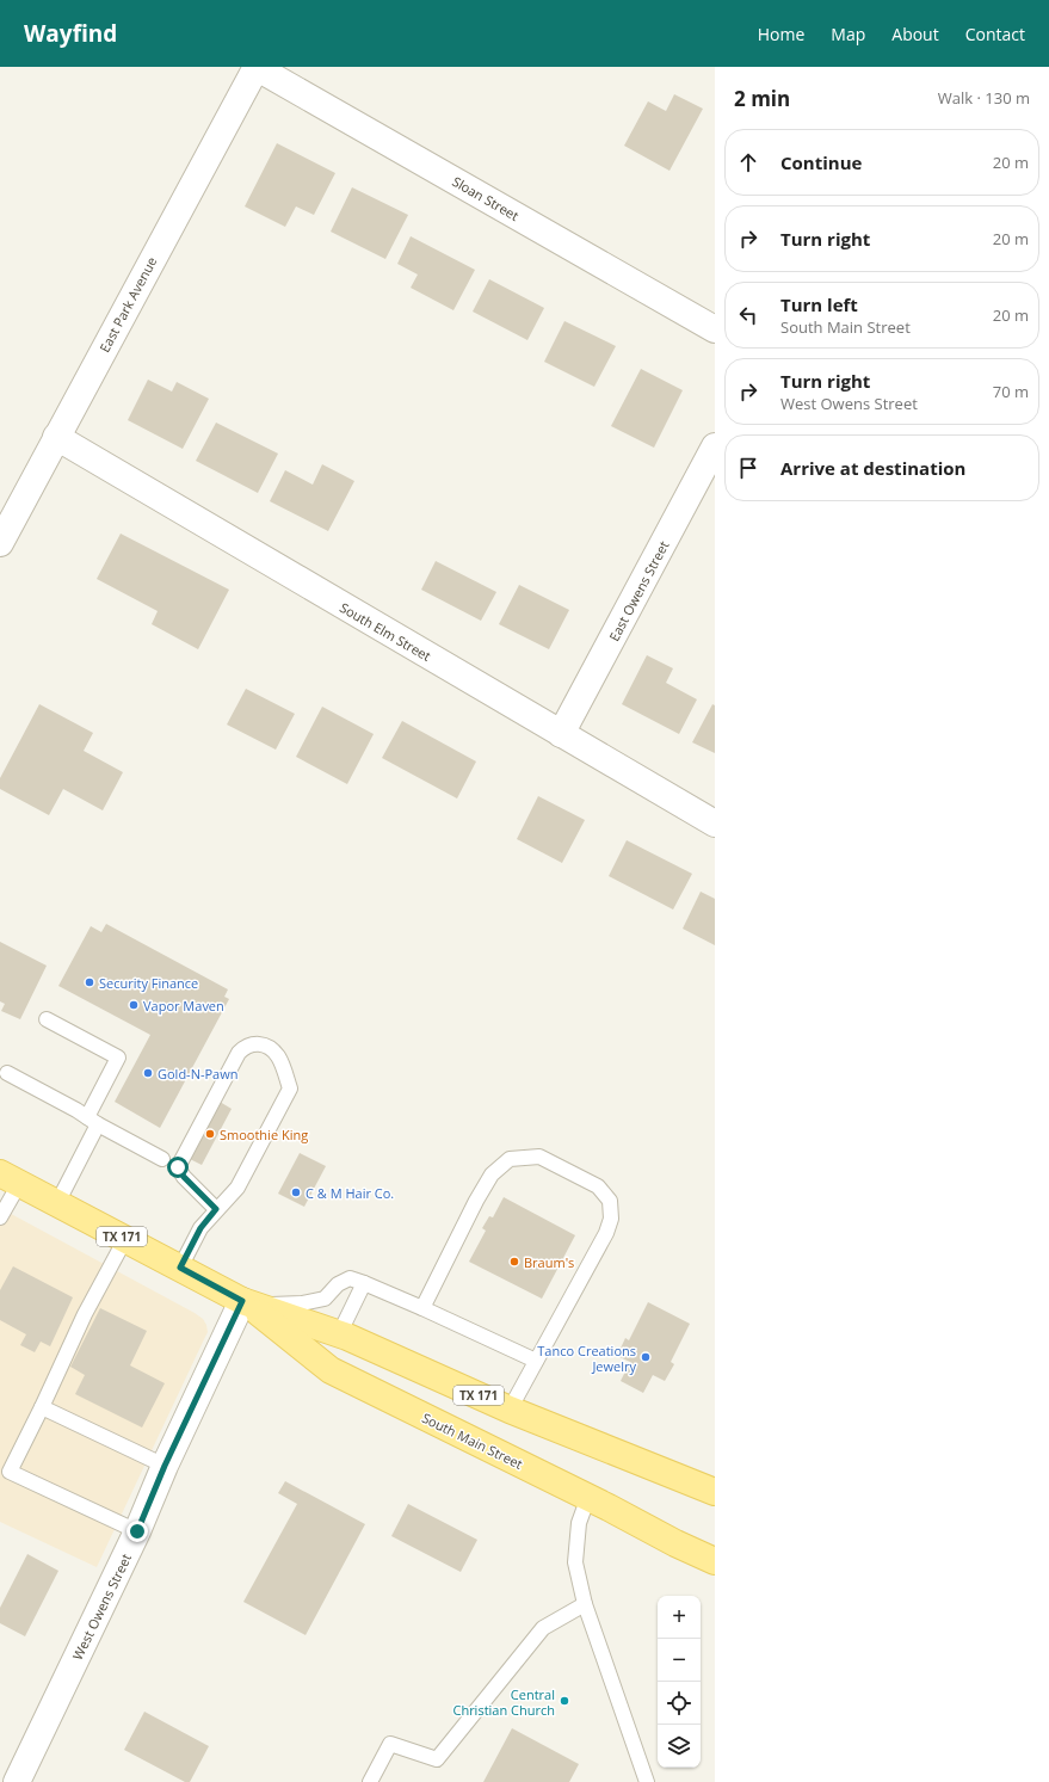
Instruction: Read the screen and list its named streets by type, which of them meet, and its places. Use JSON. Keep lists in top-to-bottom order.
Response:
{
  "streets": {
    "main road": ["TX 171", "South Main Street"],
    "street": [
      "Sloan Street",
      "East Park Avenue",
      "East Owens Street",
      "South Elm Street",
      "West Owens Street"
    ]
  },
  "crossings": [
    ["Sloan Street", "East Park Avenue"],
    ["East Park Avenue", "South Elm Street"],
    ["East Owens Street", "South Elm Street"],
    ["South Main Street", "West Owens Street"]
  ],
  "places": [
    "Security Finance",
    "Vapor Maven",
    "Gold-N-Pawn",
    "Smoothie King",
    "C & M Hair Co.",
    "Braum's",
    "Tanco Creations Jewelry",
    "Central Christian Church"
  ],
  "page": {
    "header": "Wayfind",
    "nav": [
      "Home",
      "Map",
      "About",
      "Contact"
    ],
    "heading": ["2 min", "Walk · 130 m"],
    "list": [
      ["Continue", "20 m"],
      ["Turn right", "20 m"],
      ["Turn left", "South Main Street", "20 m"],
      ["Turn right", "West Owens Street", "70 m"],
      "Arrive at destination"
    ],
    "map_buttons": ["+", "−"]
  }
}
